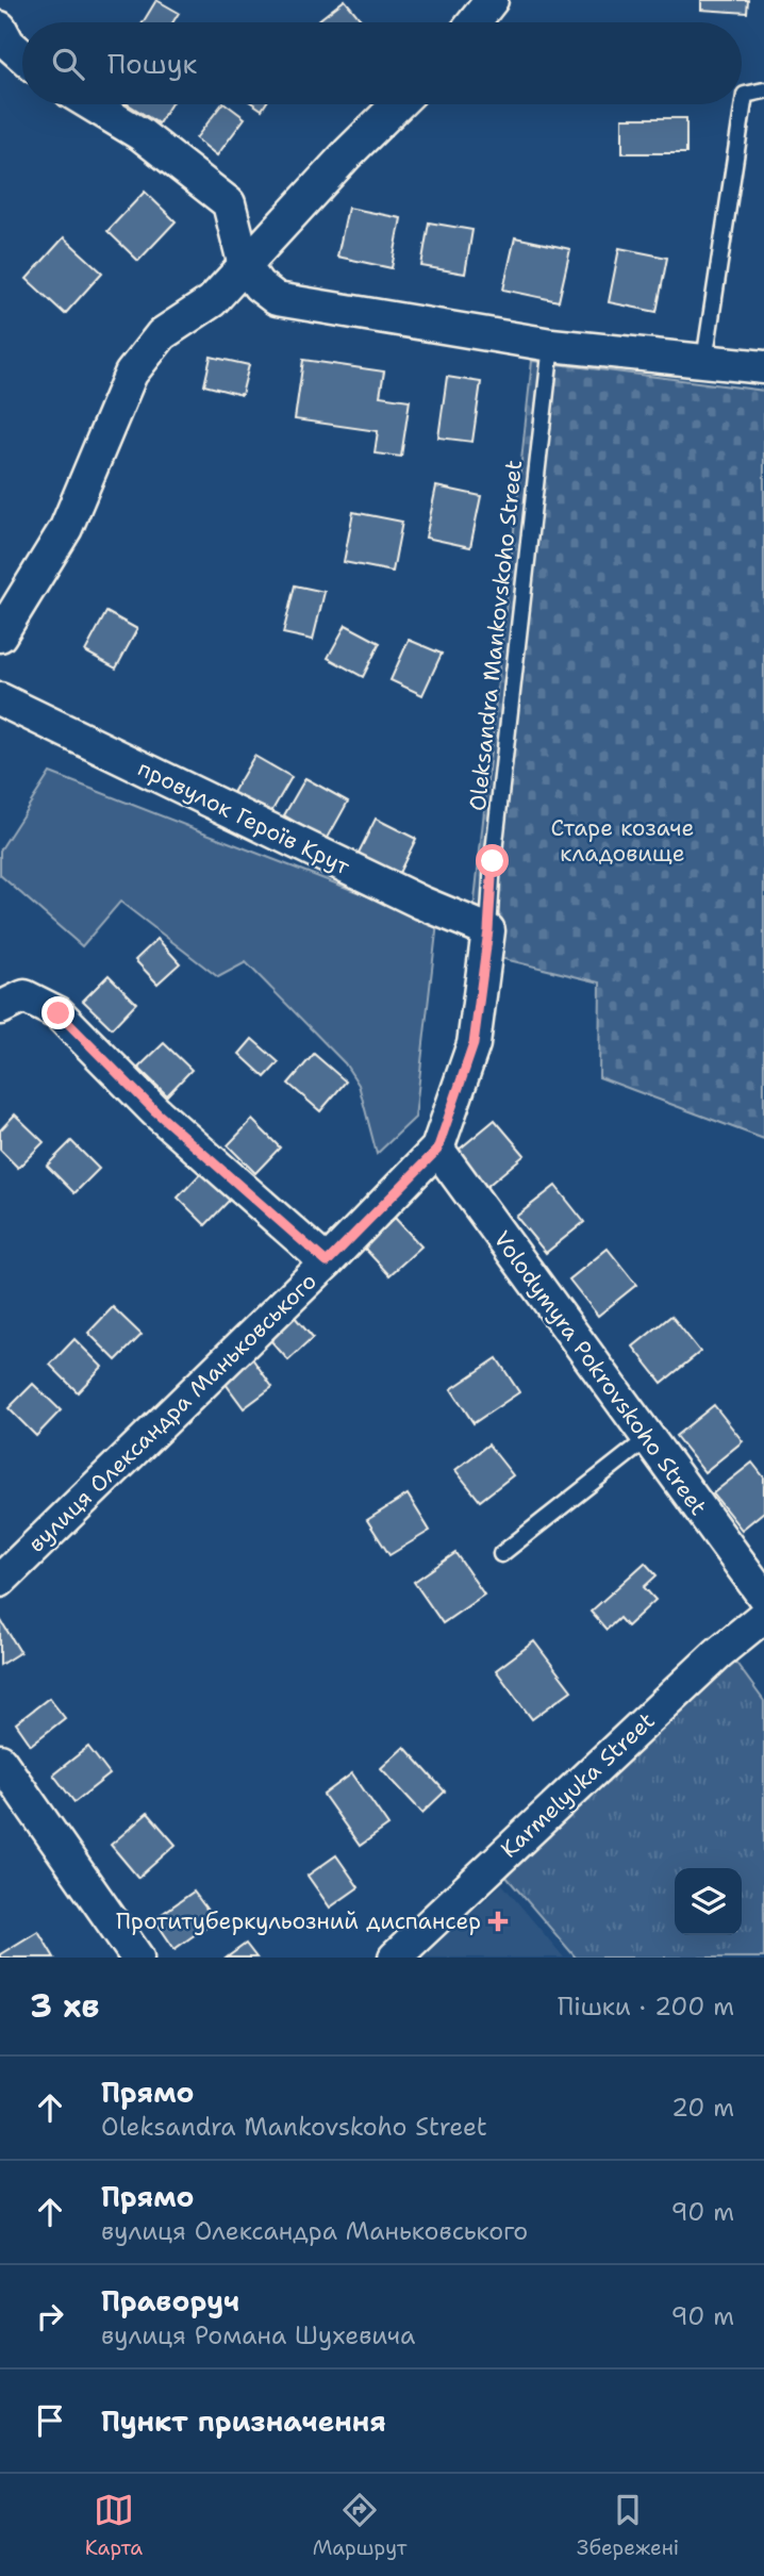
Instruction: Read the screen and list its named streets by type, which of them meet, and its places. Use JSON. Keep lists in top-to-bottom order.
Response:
{
  "streets": {
    "street": [
      "провулок Героїв Крут",
      "Volodymyra Pokrovskoho Street",
      "вулиця Олександра Маньковського",
      "Karmelyuka Street"
    ],
    "lane": ["Oleksandra Mankovskoho Street"]
  },
  "crossings": [
    ["Oleksandra Mankovskoho Street", "провулок Героїв Крут"],
    ["Oleksandra Mankovskoho Street", "вулиця Олександра Маньковського"],
    ["провулок Героїв Крут", "вулиця Олександра Маньковського"],
    ["Volodymyra Pokrovskoho Street", "вулиця Олександра Маньковського"]
  ],
  "parks": ["Старе козаче кладовище"],
  "places": {
    "health": ["Протитуберкульозний диспансер"]
  },
  "page": {
    "search": "Пошук",
    "heading": ["3 хв", "Пішки · 200 m"],
    "list": [
      ["Прямо", "Oleksandra Mankovskoho Street", "20 m"],
      ["Прямо", "вулиця Олександра Маньковського", "90 m"],
      ["Праворуч", "вулиця Романа Шухевича", "90 m"],
      "Пункт призначення"
    ],
    "nav": ["Карта", "Маршрут", "Збережені"]
  }
}
